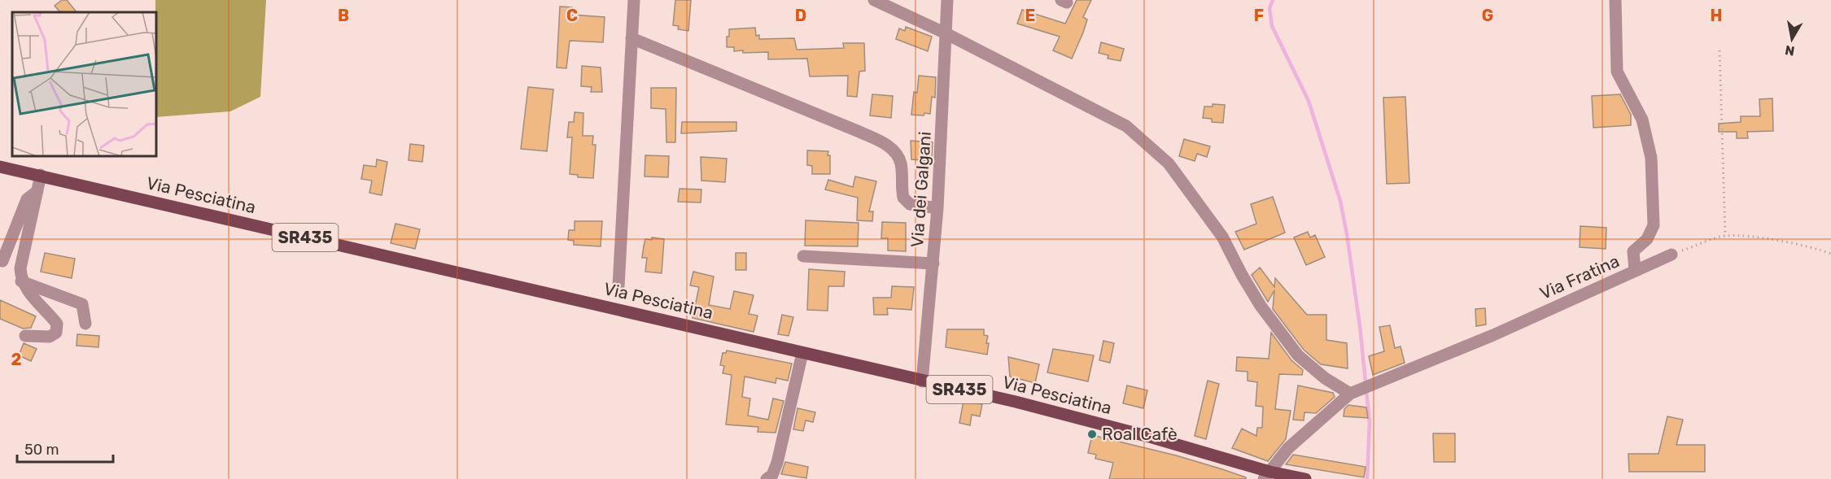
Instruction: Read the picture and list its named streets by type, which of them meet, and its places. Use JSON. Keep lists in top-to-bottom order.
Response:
{
  "streets": {
    "main road": ["Via Pesciatina", "SR435"],
    "street": ["Via dei Galgani", "Via Fratina"]
  },
  "crossings": [
    ["Via dei Galgani", "Via Pesciatina"],
    ["Via Pesciatina", "Via Fratina"]
  ],
  "places": ["Roal Cafè"],
  "scale_bar": "50 m",
  "north": "bottom",
  "grid": {
    "columns": [
      "B",
      "C",
      "D",
      "E",
      "F",
      "G",
      "H"
    ],
    "rows": ["2"]
  }
}
